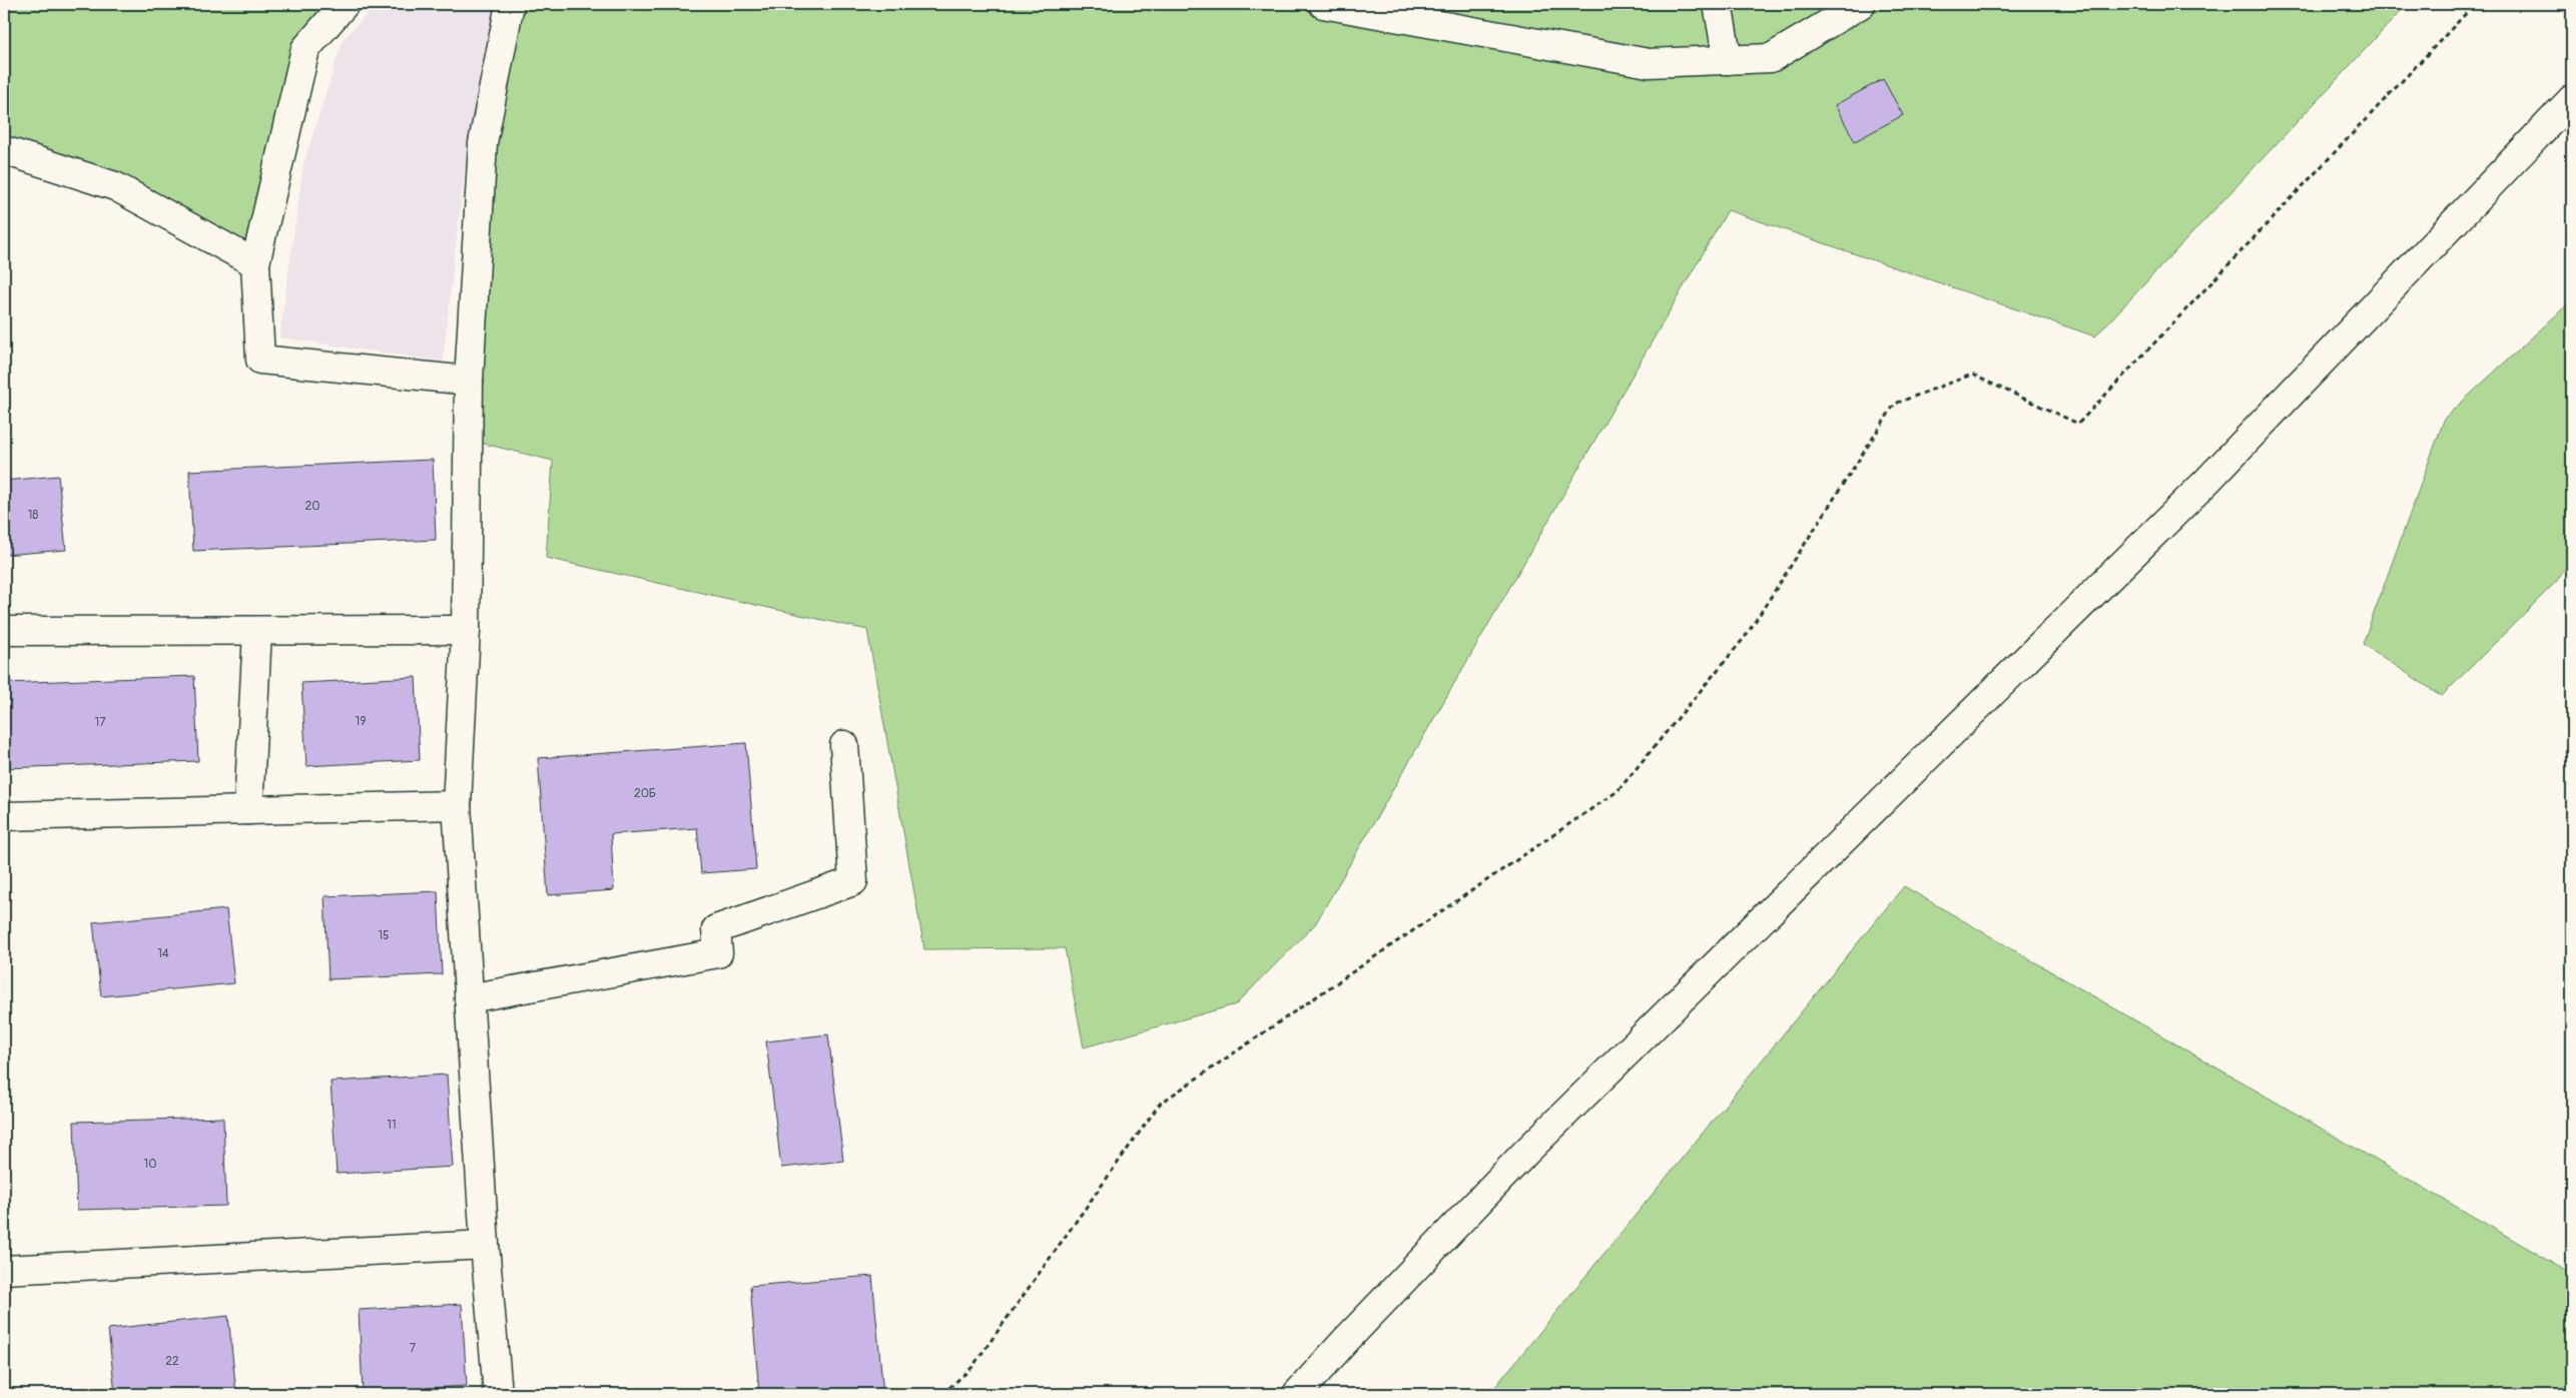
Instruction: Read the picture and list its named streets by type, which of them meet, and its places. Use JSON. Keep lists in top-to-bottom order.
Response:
{
  "house_numbers": [
    "20",
    "18",
    "19",
    "17",
    "20Б",
    "15",
    "14",
    "11",
    "10",
    "7",
    "22"
  ]
}
